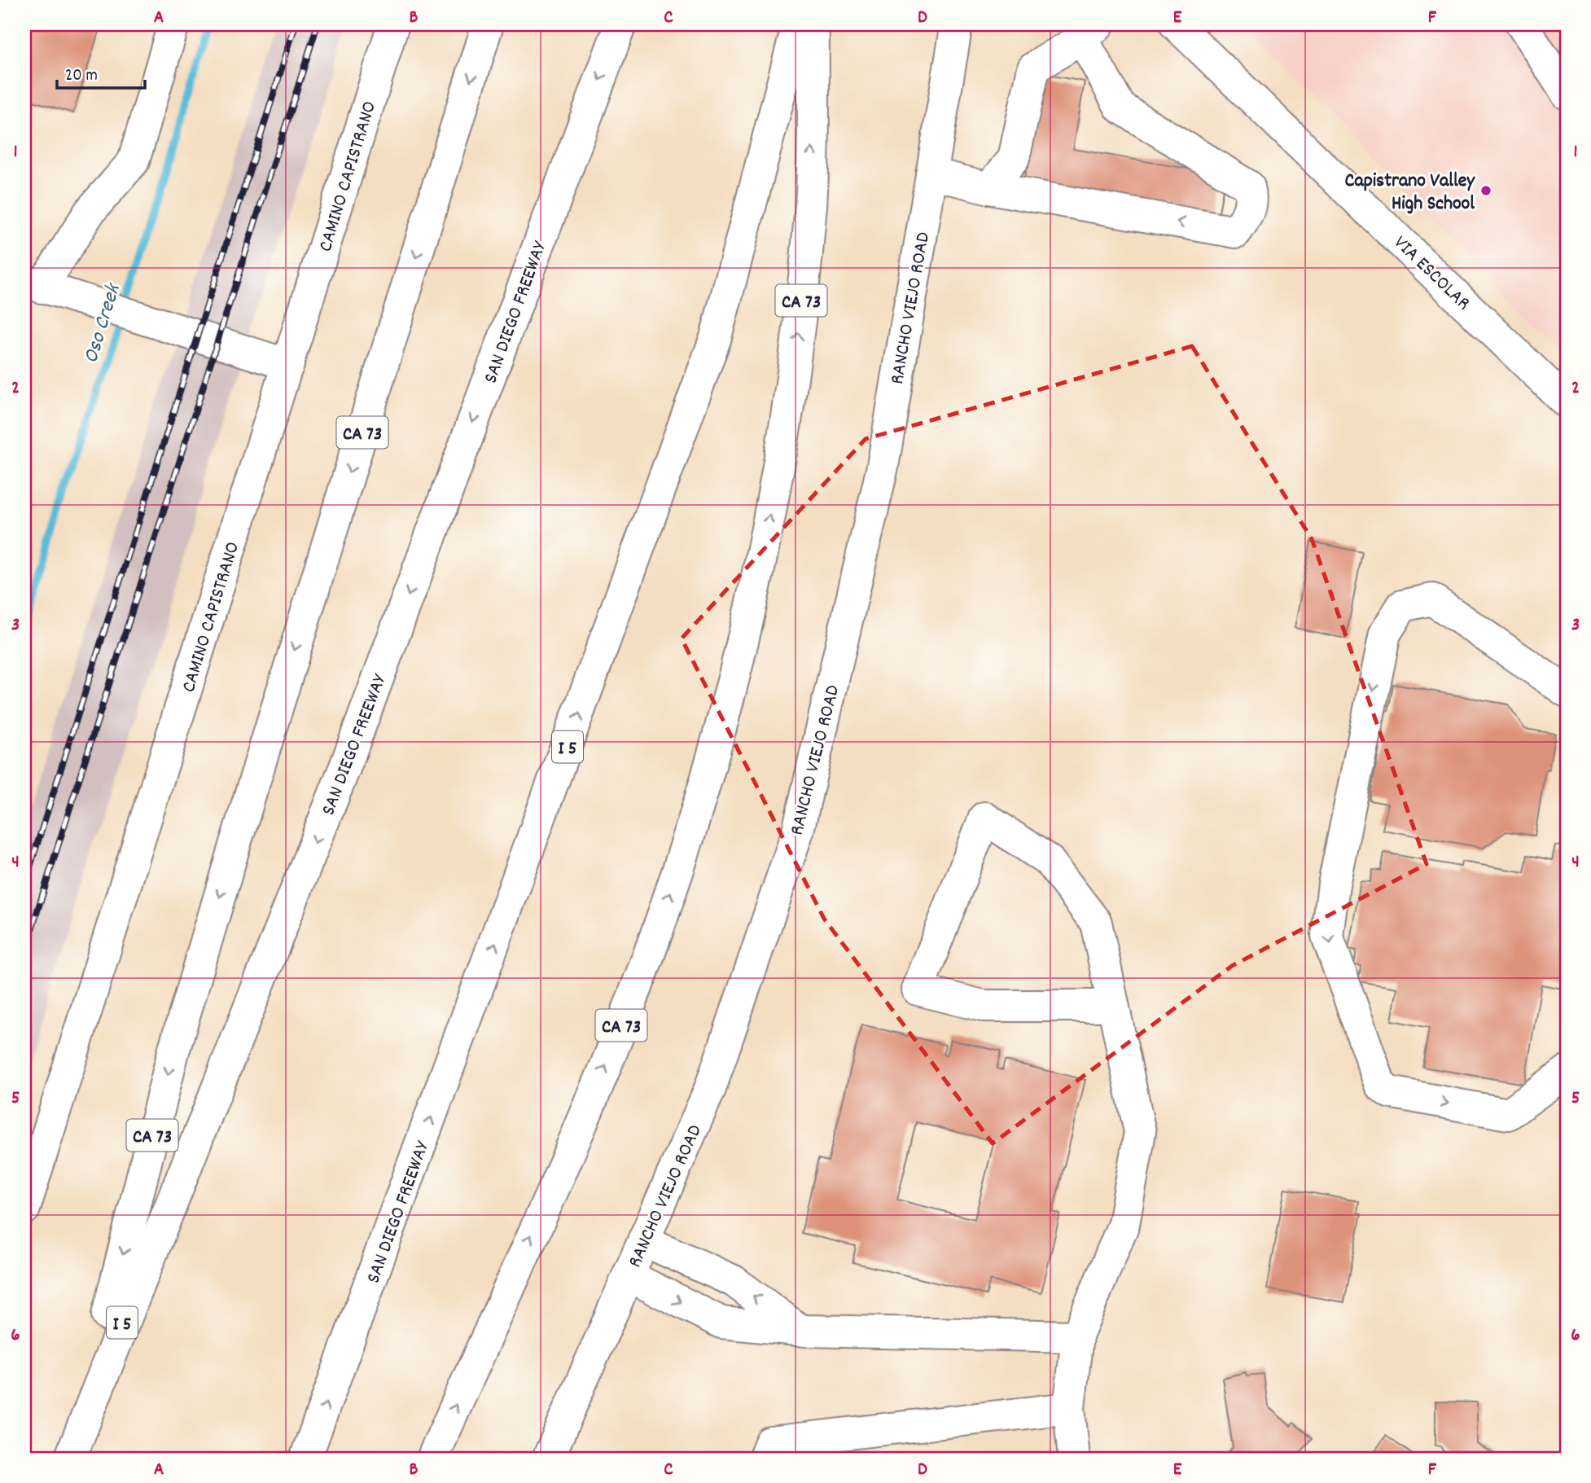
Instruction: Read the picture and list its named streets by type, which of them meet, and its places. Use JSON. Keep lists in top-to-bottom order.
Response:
{
  "streets": {
    "main road": [
      "CAMINO CAPISTRANO",
      "VIA ESCOLAR",
      "CA 73",
      "RANCHO VIEJO ROAD",
      "SAN DIEGO FREEWAY",
      "I 5"
    ]
  },
  "crossings": [
    ["CA 73", "SAN DIEGO FREEWAY"]
  ],
  "water": ["Oso Creek"],
  "places": ["Capistrano Valley High School"],
  "scale_bar": "20 m",
  "grid": {
    "columns": [
      "A",
      "B",
      "C",
      "D",
      "E",
      "F"
    ],
    "rows": [
      "1",
      "2",
      "3",
      "4",
      "5",
      "6"
    ]
  }
}
